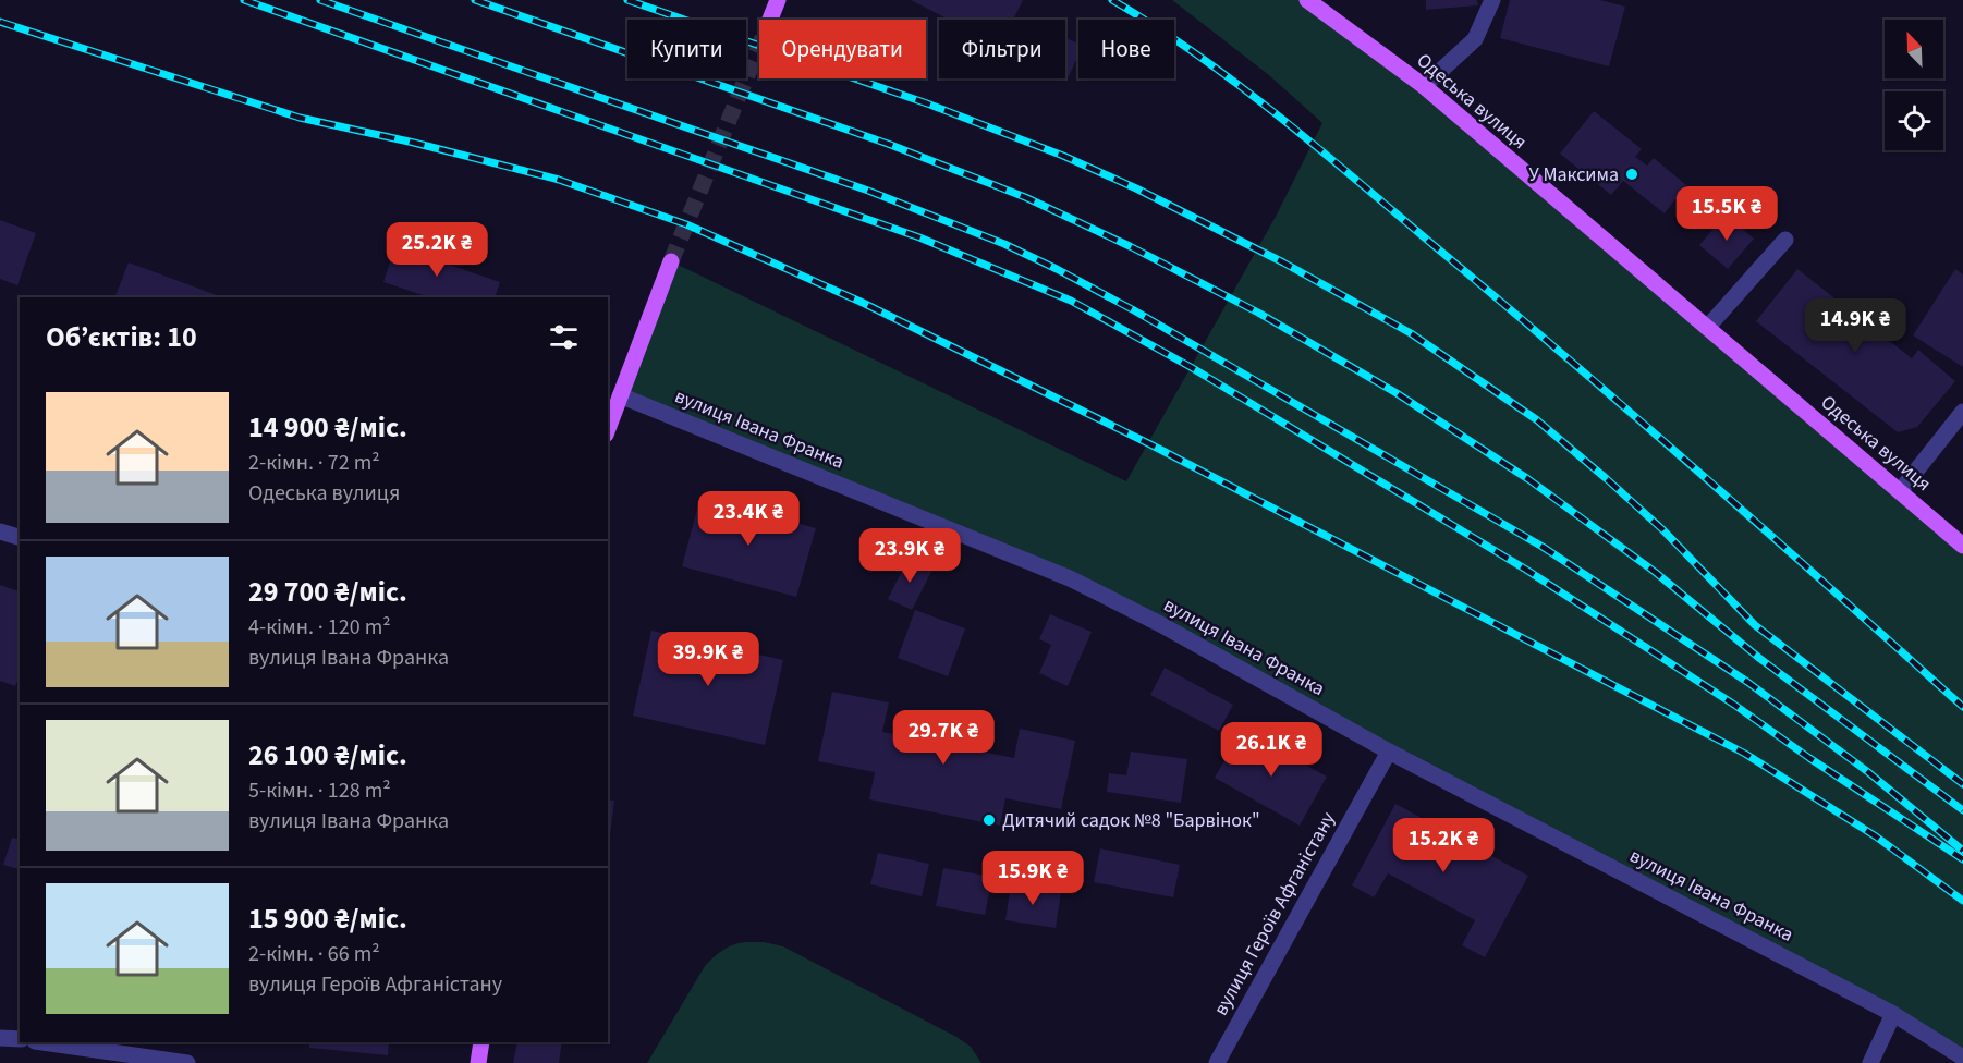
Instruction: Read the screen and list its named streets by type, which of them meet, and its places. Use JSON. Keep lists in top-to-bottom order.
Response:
{
  "streets": {
    "main road": ["Одеська вулиця"],
    "street": ["вулиця Івана Франка", "вулиця Героїв Афганістану"]
  },
  "crossings": [
    ["вулиця Івана Франка", "вулиця Героїв Афганістану"]
  ],
  "places": ["У Максима", "Дитячий садок №8 \"Барвінок\""],
  "north": "top left",
  "page": {
    "chip": [
      "Купити",
      "Орендувати",
      "Фільтри",
      "Нове"
    ],
    "price": [
      "15.5K ₴",
      "25.2K ₴",
      "14.9K ₴",
      "23.4K ₴",
      "23.9K ₴",
      "39.9K ₴",
      "29.7K ₴",
      "26.1K ₴",
      "15.2K ₴",
      "15.9K ₴"
    ],
    "heading": "Об’єктів: 10",
    "list": [
      {
        "name": "14 900 ₴/міс.",
        "note": "2-кімн. · 72 m² · Одеська вулиця"
      },
      {
        "name": "29 700 ₴/міс.",
        "note": "4-кімн. · 120 m² · вулиця Івана Франка"
      },
      {
        "name": "26 100 ₴/міс.",
        "note": "5-кімн. · 128 m² · вулиця Івана Франка"
      },
      {
        "name": "15 900 ₴/міс.",
        "note": "2-кімн. · 66 m² · вулиця Героїв Афганістану"
      }
    ]
  }
}
